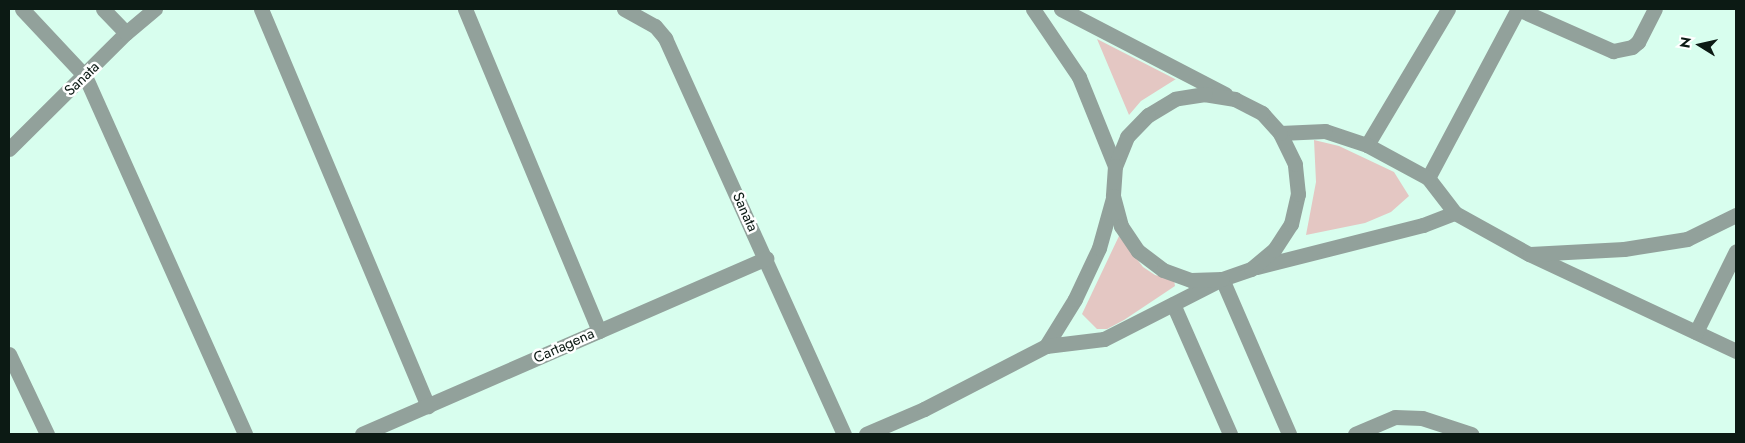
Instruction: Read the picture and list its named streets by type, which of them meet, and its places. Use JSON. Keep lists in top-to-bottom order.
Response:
{
  "streets": {
    "street": ["Sanata", "Cartagena"]
  },
  "crossings": [
    ["Sanata", "Cartagena"]
  ],
  "north": "left"
}
